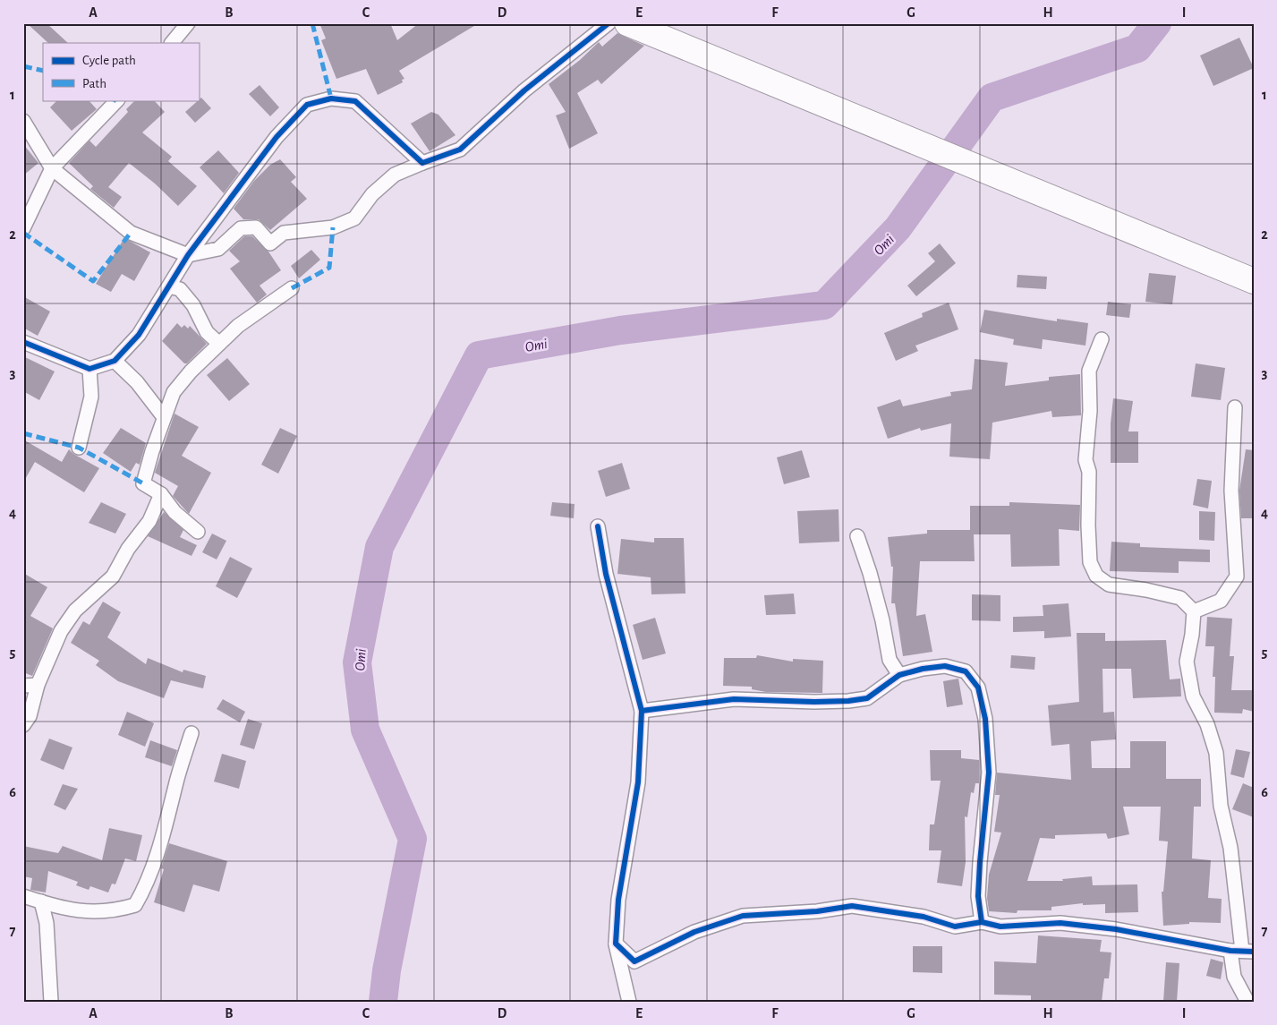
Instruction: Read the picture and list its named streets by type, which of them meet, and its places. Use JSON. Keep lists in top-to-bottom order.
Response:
{
  "water": ["Omi"],
  "legend": ["Cycle path", "Path"],
  "grid": {
    "columns": [
      "A",
      "B",
      "C",
      "D",
      "E",
      "F",
      "G",
      "H",
      "I"
    ],
    "rows": [
      "1",
      "2",
      "3",
      "4",
      "5",
      "6",
      "7"
    ]
  }
}
